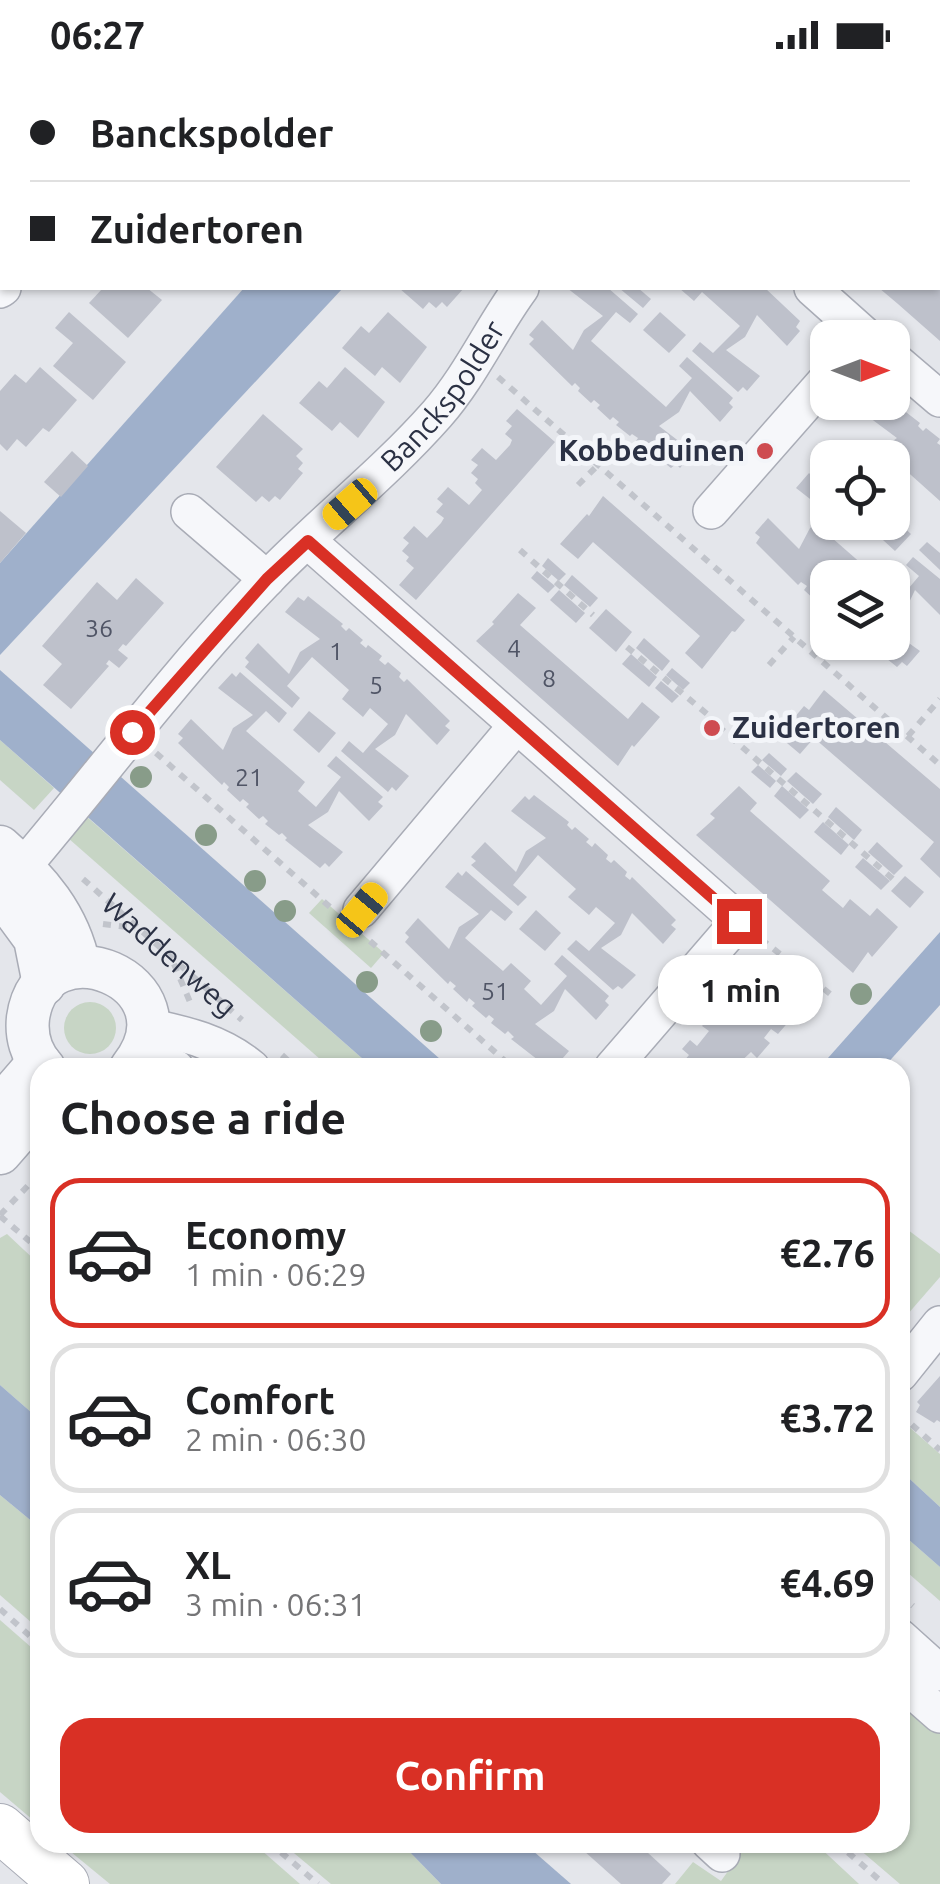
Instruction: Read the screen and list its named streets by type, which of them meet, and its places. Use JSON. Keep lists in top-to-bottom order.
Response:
{
  "streets": {
    "street": ["Banckspolder", "Waddenweg"]
  },
  "crossings": [
    ["Banckspolder", "Waddenweg"]
  ],
  "places": ["Kobbeduinen", "Zuidertoren"],
  "house_numbers": [
    "36",
    "4",
    "1",
    "8",
    "5",
    "21",
    "51"
  ],
  "north": "right",
  "page": {
    "status": "06:27",
    "banner": ["Banckspolder", "Zuidertoren"],
    "bubble": "1 min",
    "heading": "Choose a ride",
    "list": [
      {
        "name": "Economy",
        "note": "1 min · 06:29",
        "value": "€2.76"
      },
      {
        "name": "Comfort",
        "note": "2 min · 06:30",
        "value": "€3.72"
      },
      {
        "name": "XL",
        "note": "3 min · 06:31",
        "value": "€4.69"
      }
    ],
    "buttons": "Confirm"
  }
}
